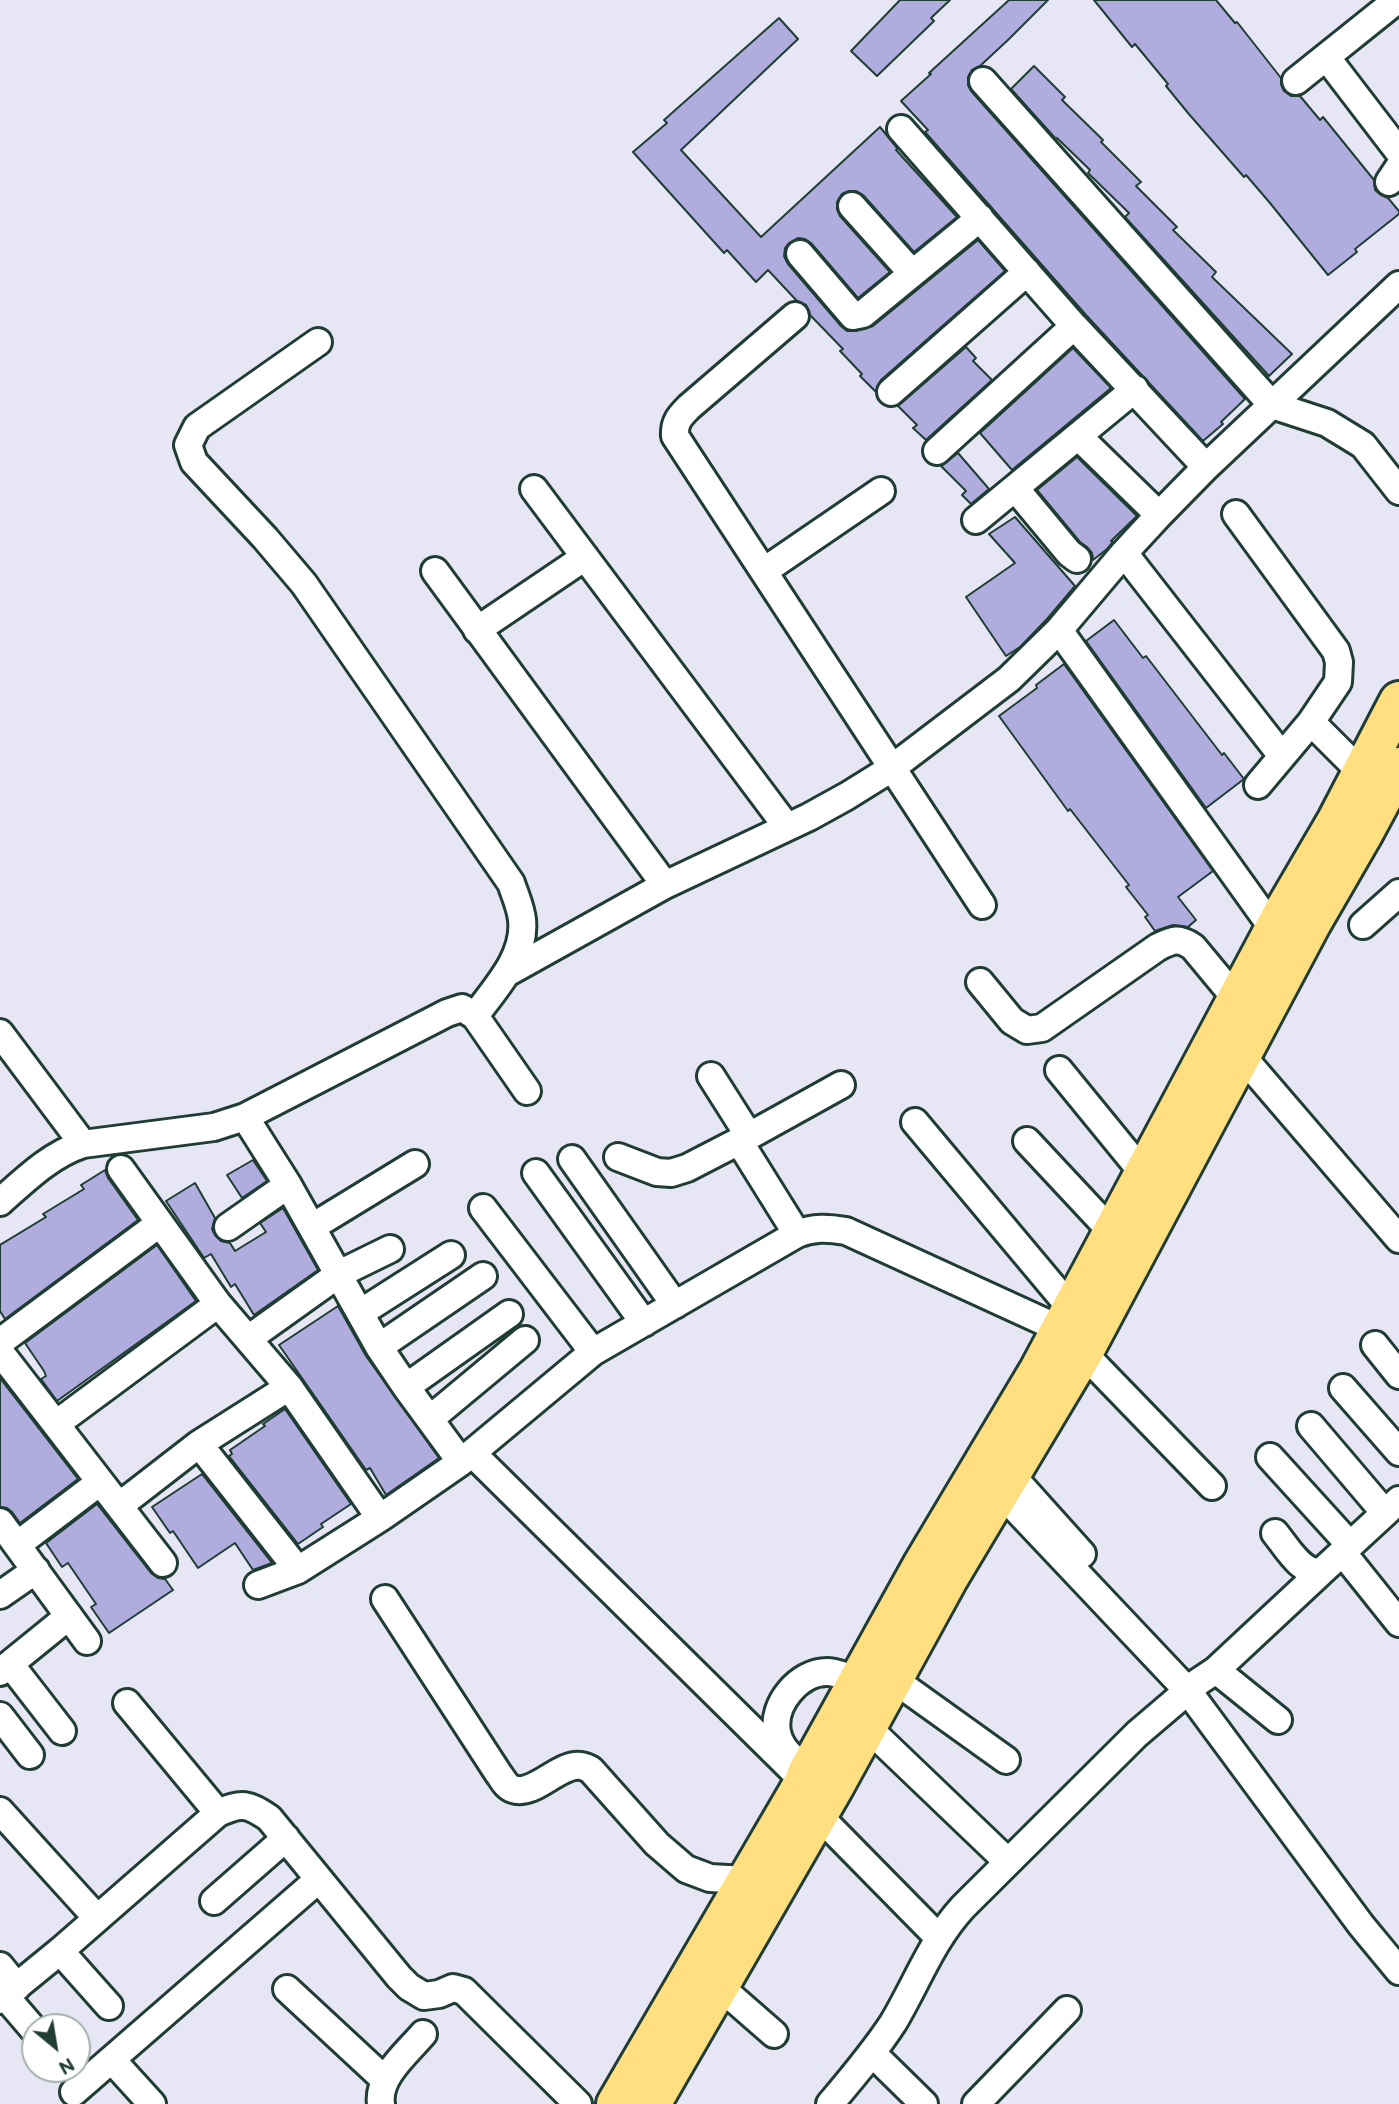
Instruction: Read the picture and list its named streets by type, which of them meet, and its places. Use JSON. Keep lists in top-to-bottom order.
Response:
{
  "north": "bottom right"
}
